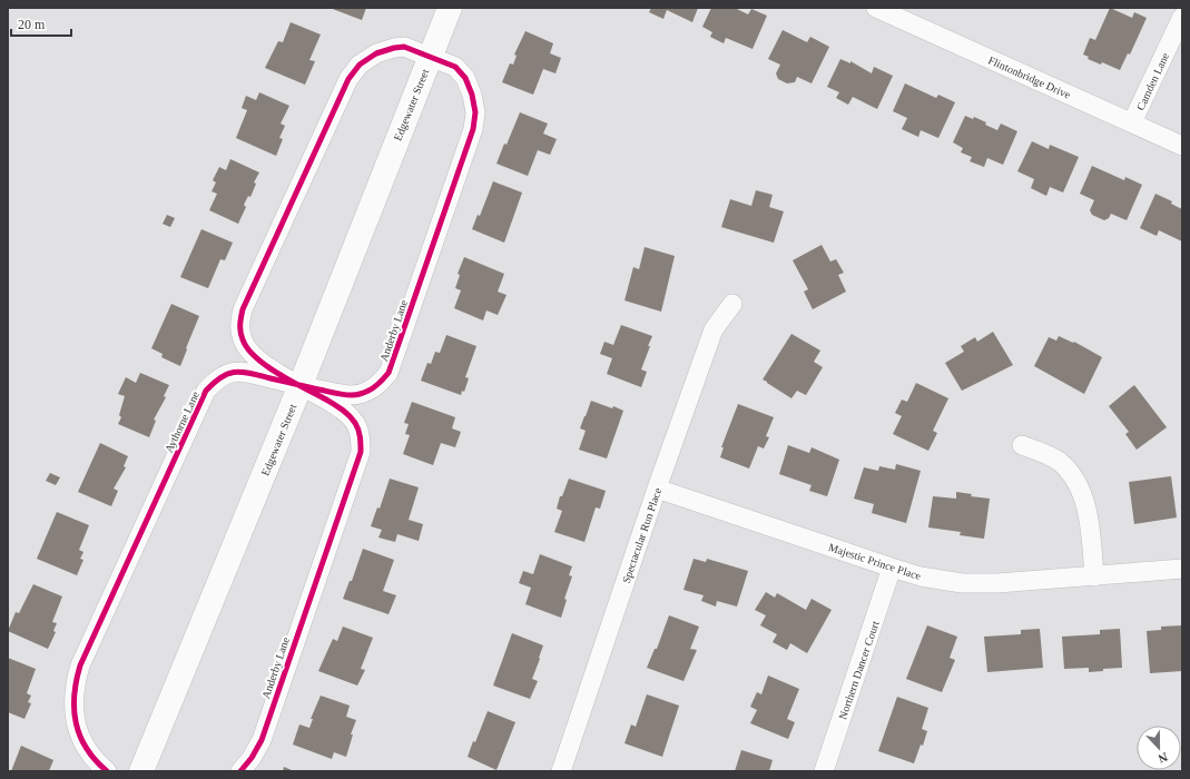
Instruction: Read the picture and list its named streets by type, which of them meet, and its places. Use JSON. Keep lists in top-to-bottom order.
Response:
{
  "streets": {
    "street": [
      "Flintonbridge Drive",
      "Camden Lane",
      "Edgewater Street",
      "Anderby Lane",
      "Aythorne Lane",
      "Spectacular Run Place",
      "Majestic Prince Place",
      "Northern Dancer Court"
    ]
  },
  "crossings": [
    ["Flintonbridge Drive", "Camden Lane"],
    ["Edgewater Street", "Anderby Lane"],
    ["Edgewater Street", "Aythorne Lane"],
    ["Anderby Lane", "Aythorne Lane"],
    ["Spectacular Run Place", "Majestic Prince Place"],
    ["Majestic Prince Place", "Northern Dancer Court"]
  ],
  "scale_bar": "20 m",
  "north": "bottom"
}
